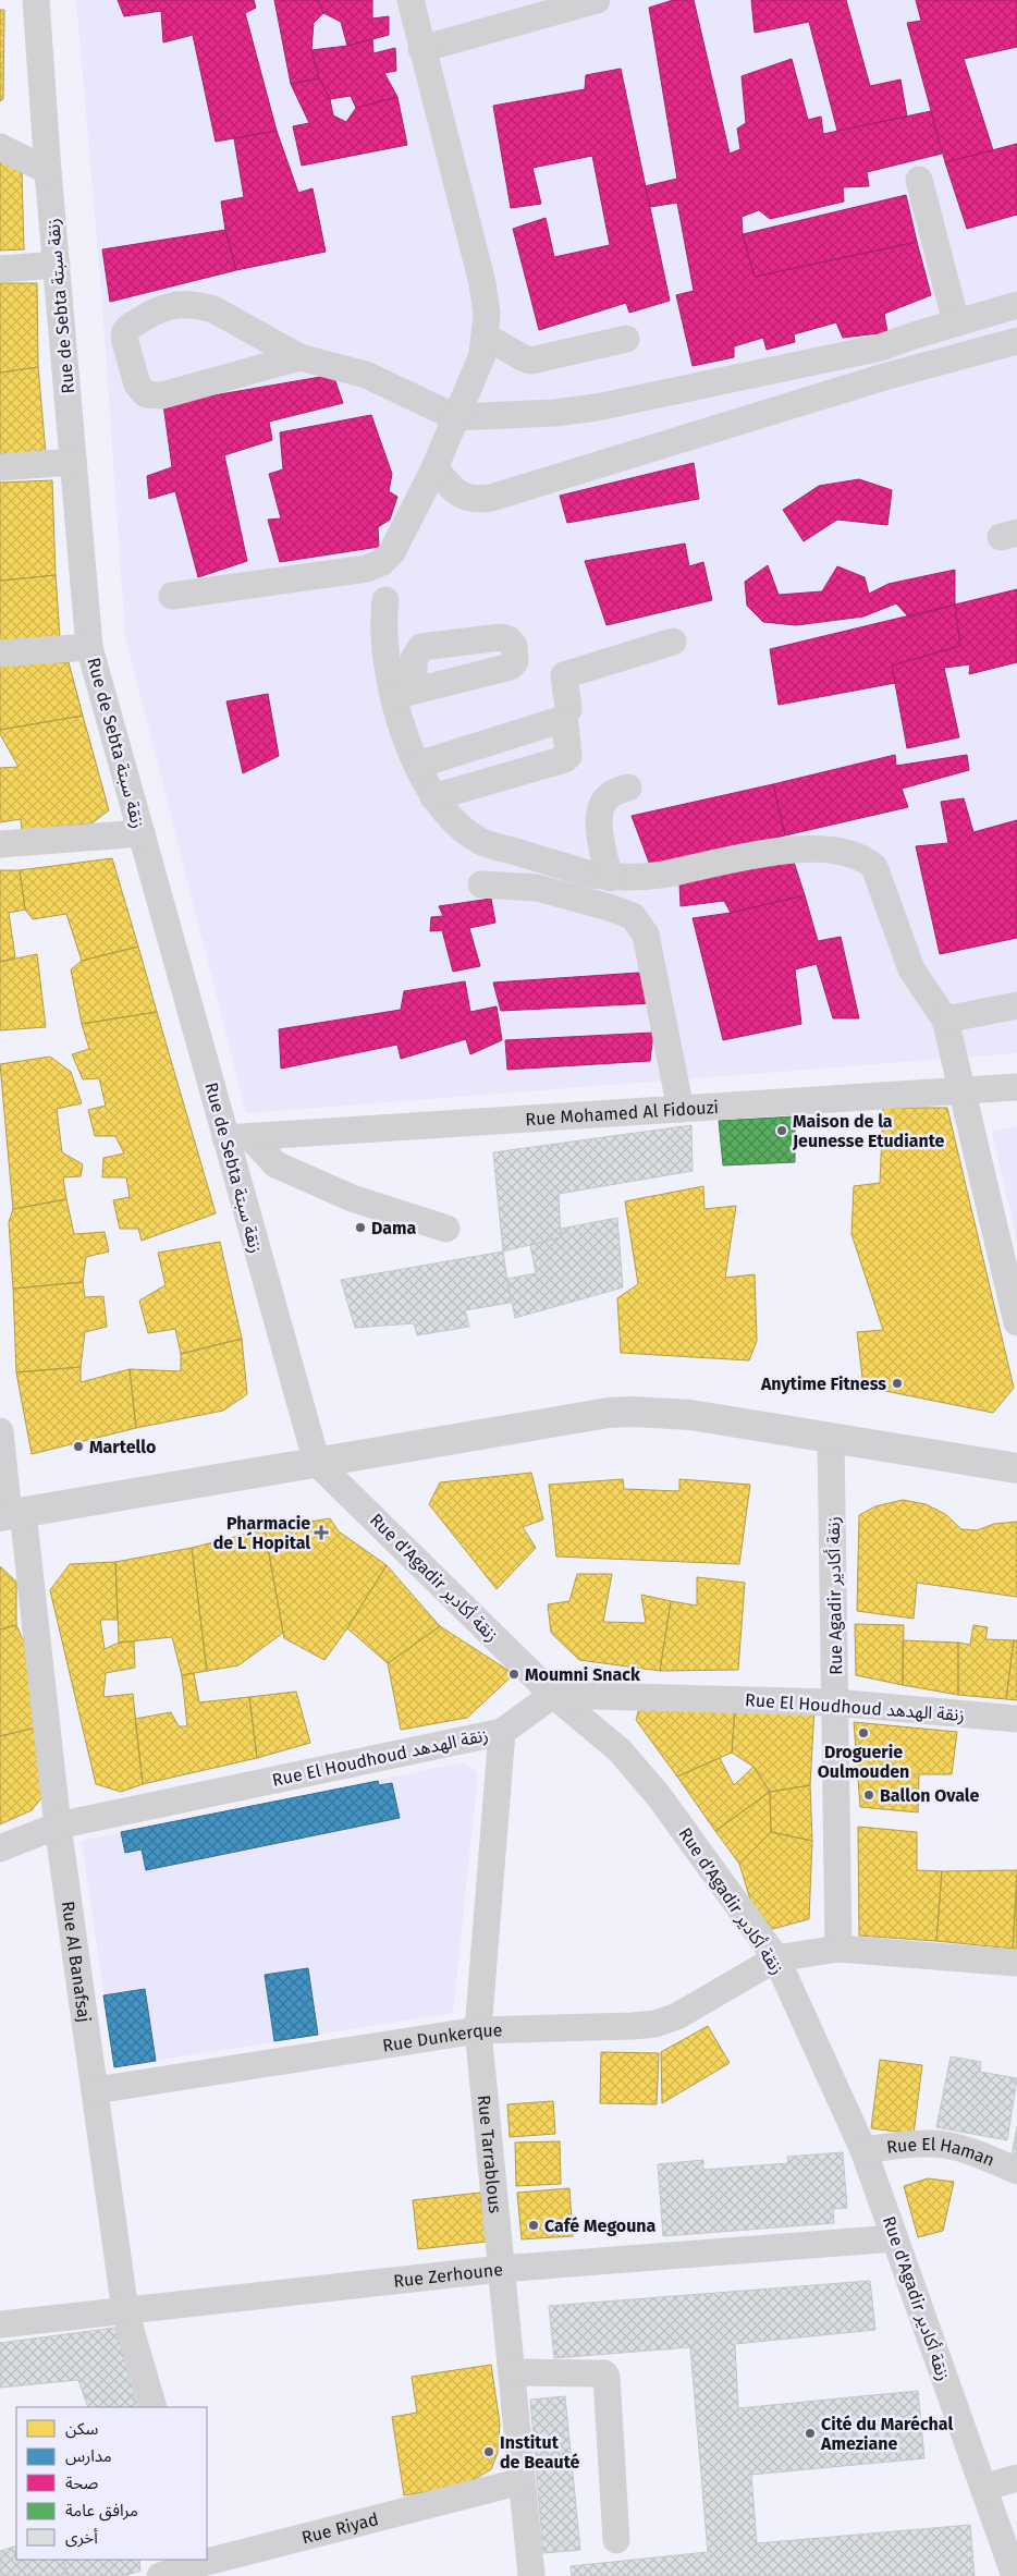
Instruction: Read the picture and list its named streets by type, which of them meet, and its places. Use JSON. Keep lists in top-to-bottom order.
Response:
{
  "streets": {
    "street": [
      "Rue de Sebta زنقة سبتة",
      "Rue Mohamed Al Fidouzi",
      "Rue d'Agadir زنقة أكادير",
      "Rue Agadir زنقة أكادير",
      "Rue El Houdhoud زنقة الهدهد",
      "Rue Al Banafsaj",
      "Rue Dunkerque",
      "Rue Tarrablous",
      "Rue El Haman",
      "Rue Zerhoune",
      "Rue Riyad"
    ]
  },
  "crossings": [
    ["Rue de Sebta زنقة سبتة", "Rue Mohamed Al Fidouzi"],
    ["Rue de Sebta زنقة سبتة", "Rue d'Agadir زنقة أكادير"],
    ["Rue d'Agadir زنقة أكادير", "Rue El Houdhoud زنقة الهدهد"],
    ["Rue d'Agadir زنقة أكادير", "Rue Dunkerque"],
    ["Rue d'Agadir زنقة أكادير", "Rue El Haman"],
    ["Rue d'Agadir زنقة أكادير", "Rue Zerhoune"],
    ["Rue Agadir زنقة أكادير", "Rue El Houdhoud زنقة الهدهد"],
    ["Rue El Houdhoud زنقة الهدهد", "Rue Al Banafsaj"],
    ["Rue El Houdhoud زنقة الهدهد", "Rue Tarrablous"],
    ["Rue Al Banafsaj", "Rue Dunkerque"],
    ["Rue Al Banafsaj", "Rue Zerhoune"],
    ["Rue Dunkerque", "Rue Tarrablous"],
    ["Rue Tarrablous", "Rue Zerhoune"],
    ["Rue Tarrablous", "Rue Riyad"]
  ],
  "places": {
    "other": [
      "Maison de la Jeunesse Etudiante",
      "Dama",
      "Anytime Fitness",
      "Martello",
      "Moumni Snack",
      "Droguerie Oulmouden",
      "Ballon Ovale",
      "Café Megouna",
      "Cité du Maréchal Ameziane",
      "Institut de Beauté"
    ],
    "health": ["Pharmacie de L´Hopital"]
  },
  "legend": [
    "سكن",
    "مدارس",
    "صحة",
    "مرافق عامة",
    "أخرى"
  ]
}
